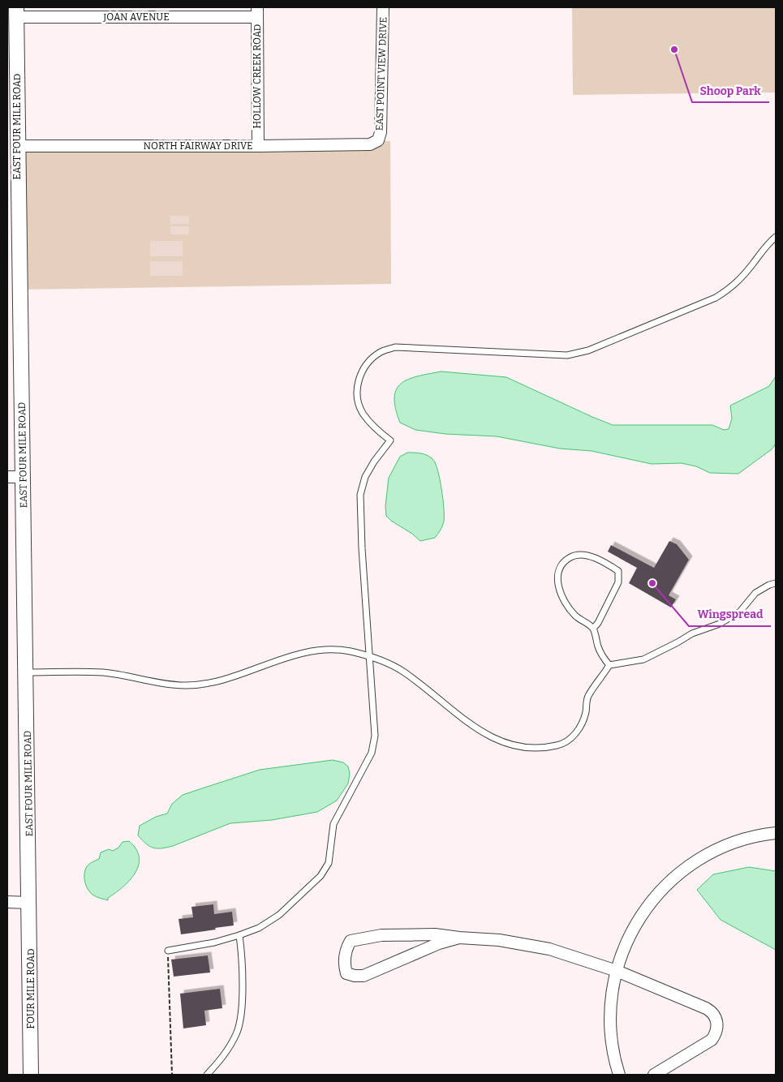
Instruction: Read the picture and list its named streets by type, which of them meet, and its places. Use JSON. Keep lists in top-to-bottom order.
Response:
{
  "streets": {
    "street": [
      "JOAN AVENUE",
      "EAST POINT VIEW DRIVE",
      "HOLLOW CREEK ROAD",
      "EAST FOUR MILE ROAD",
      "NORTH FAIRWAY DRIVE",
      "FOUR MILE ROAD"
    ]
  },
  "crossings": [
    ["JOAN AVENUE", "HOLLOW CREEK ROAD"],
    ["JOAN AVENUE", "EAST FOUR MILE ROAD"],
    ["EAST POINT VIEW DRIVE", "NORTH FAIRWAY DRIVE"],
    ["HOLLOW CREEK ROAD", "NORTH FAIRWAY DRIVE"],
    ["EAST FOUR MILE ROAD", "NORTH FAIRWAY DRIVE"],
    ["EAST FOUR MILE ROAD", "FOUR MILE ROAD"]
  ],
  "places": ["Shoop Park", "Wingspread"]
}
